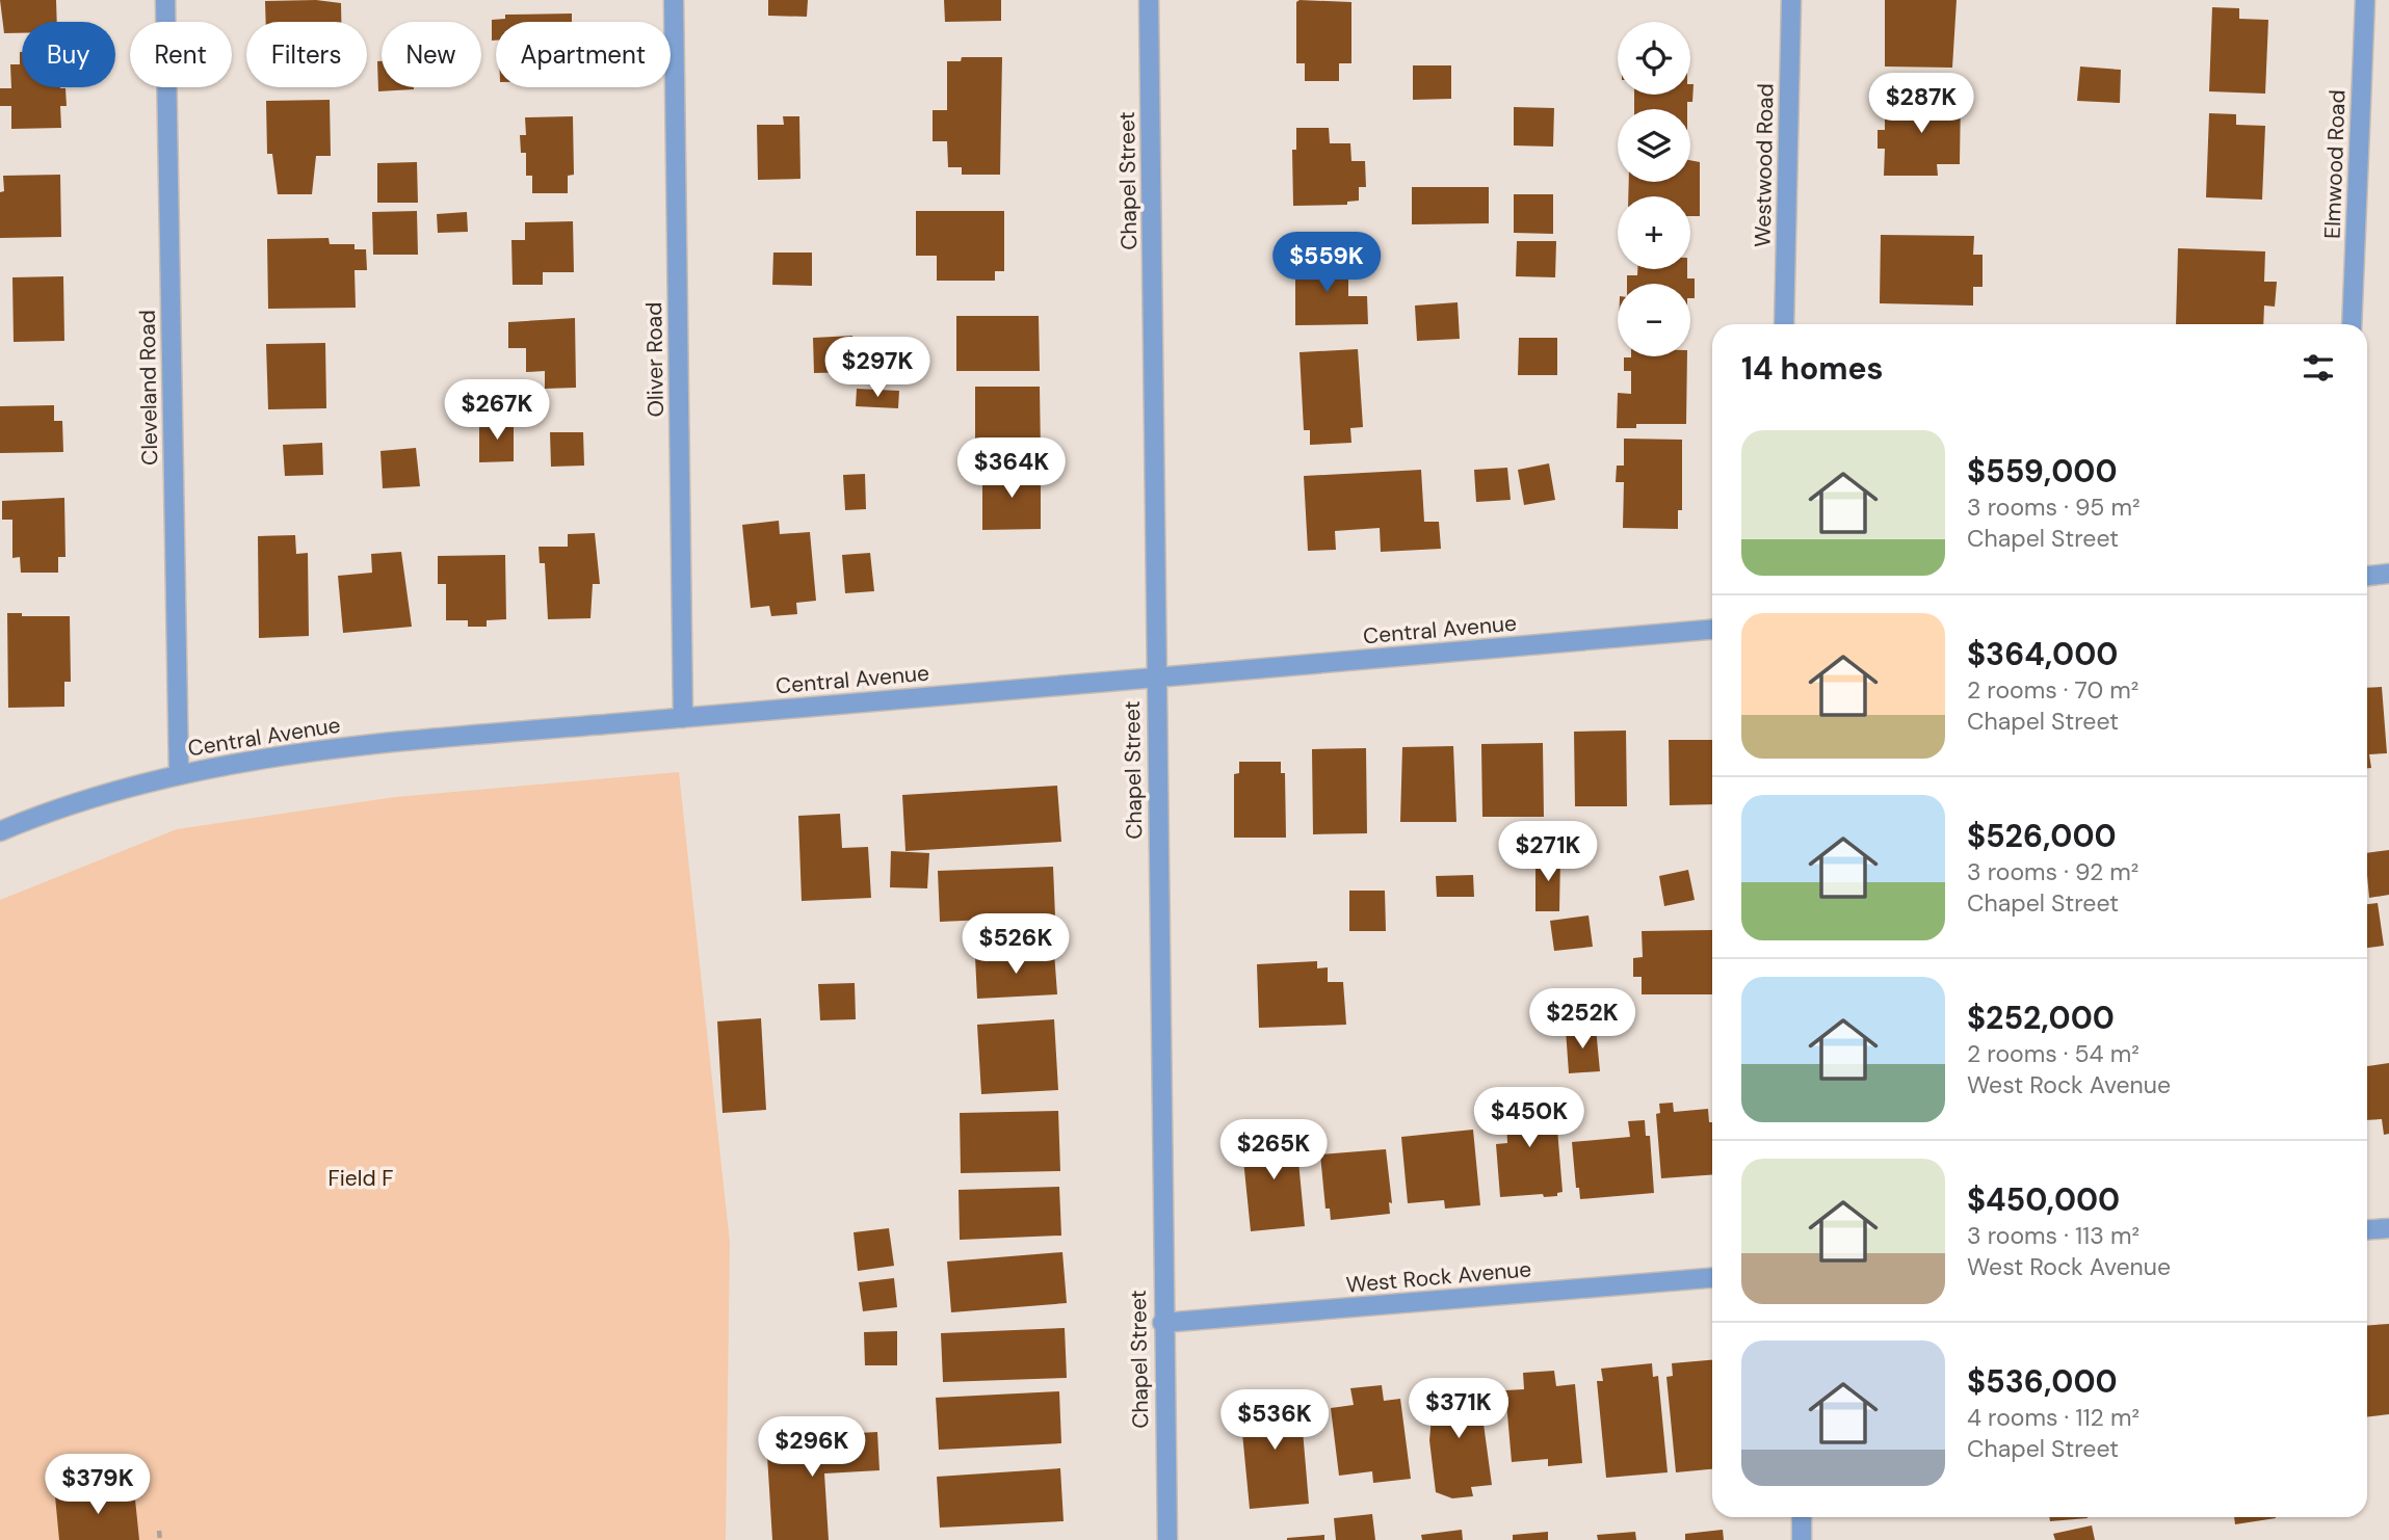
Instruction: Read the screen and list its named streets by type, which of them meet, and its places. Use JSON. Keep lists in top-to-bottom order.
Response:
{
  "streets": {
    "street": [
      "Elmwood Road",
      "Westwood Road",
      "Chapel Street",
      "Oliver Road",
      "Cleveland Road",
      "Central Avenue",
      "West Rock Avenue"
    ]
  },
  "crossings": [
    ["Chapel Street", "Central Avenue"],
    ["Chapel Street", "West Rock Avenue"],
    ["Oliver Road", "Central Avenue"],
    ["Cleveland Road", "Central Avenue"]
  ],
  "parks": ["Field F"],
  "page": {
    "map_buttons": ["+", "−"],
    "chip": [
      "Buy",
      "Rent",
      "Filters",
      "New",
      "Apartment"
    ],
    "price": [
      "$287K",
      "$559K",
      "$297K",
      "$267K",
      "$364K",
      "$271K",
      "$526K",
      "$252K",
      "$450K",
      "$265K",
      "$371K",
      "$536K",
      "$296K",
      "$379K"
    ],
    "heading": "14 homes",
    "list": [
      {
        "name": "$559,000",
        "note": "3 rooms · 95 m² · Chapel Street"
      },
      {
        "name": "$364,000",
        "note": "2 rooms · 70 m² · Chapel Street"
      },
      {
        "name": "$526,000",
        "note": "3 rooms · 92 m² · Chapel Street"
      },
      {
        "name": "$252,000",
        "note": "2 rooms · 54 m² · West Rock Avenue"
      },
      {
        "name": "$450,000",
        "note": "3 rooms · 113 m² · West Rock Avenue"
      },
      {
        "name": "$536,000",
        "note": "4 rooms · 112 m² · Chapel Street"
      }
    ]
  }
}
